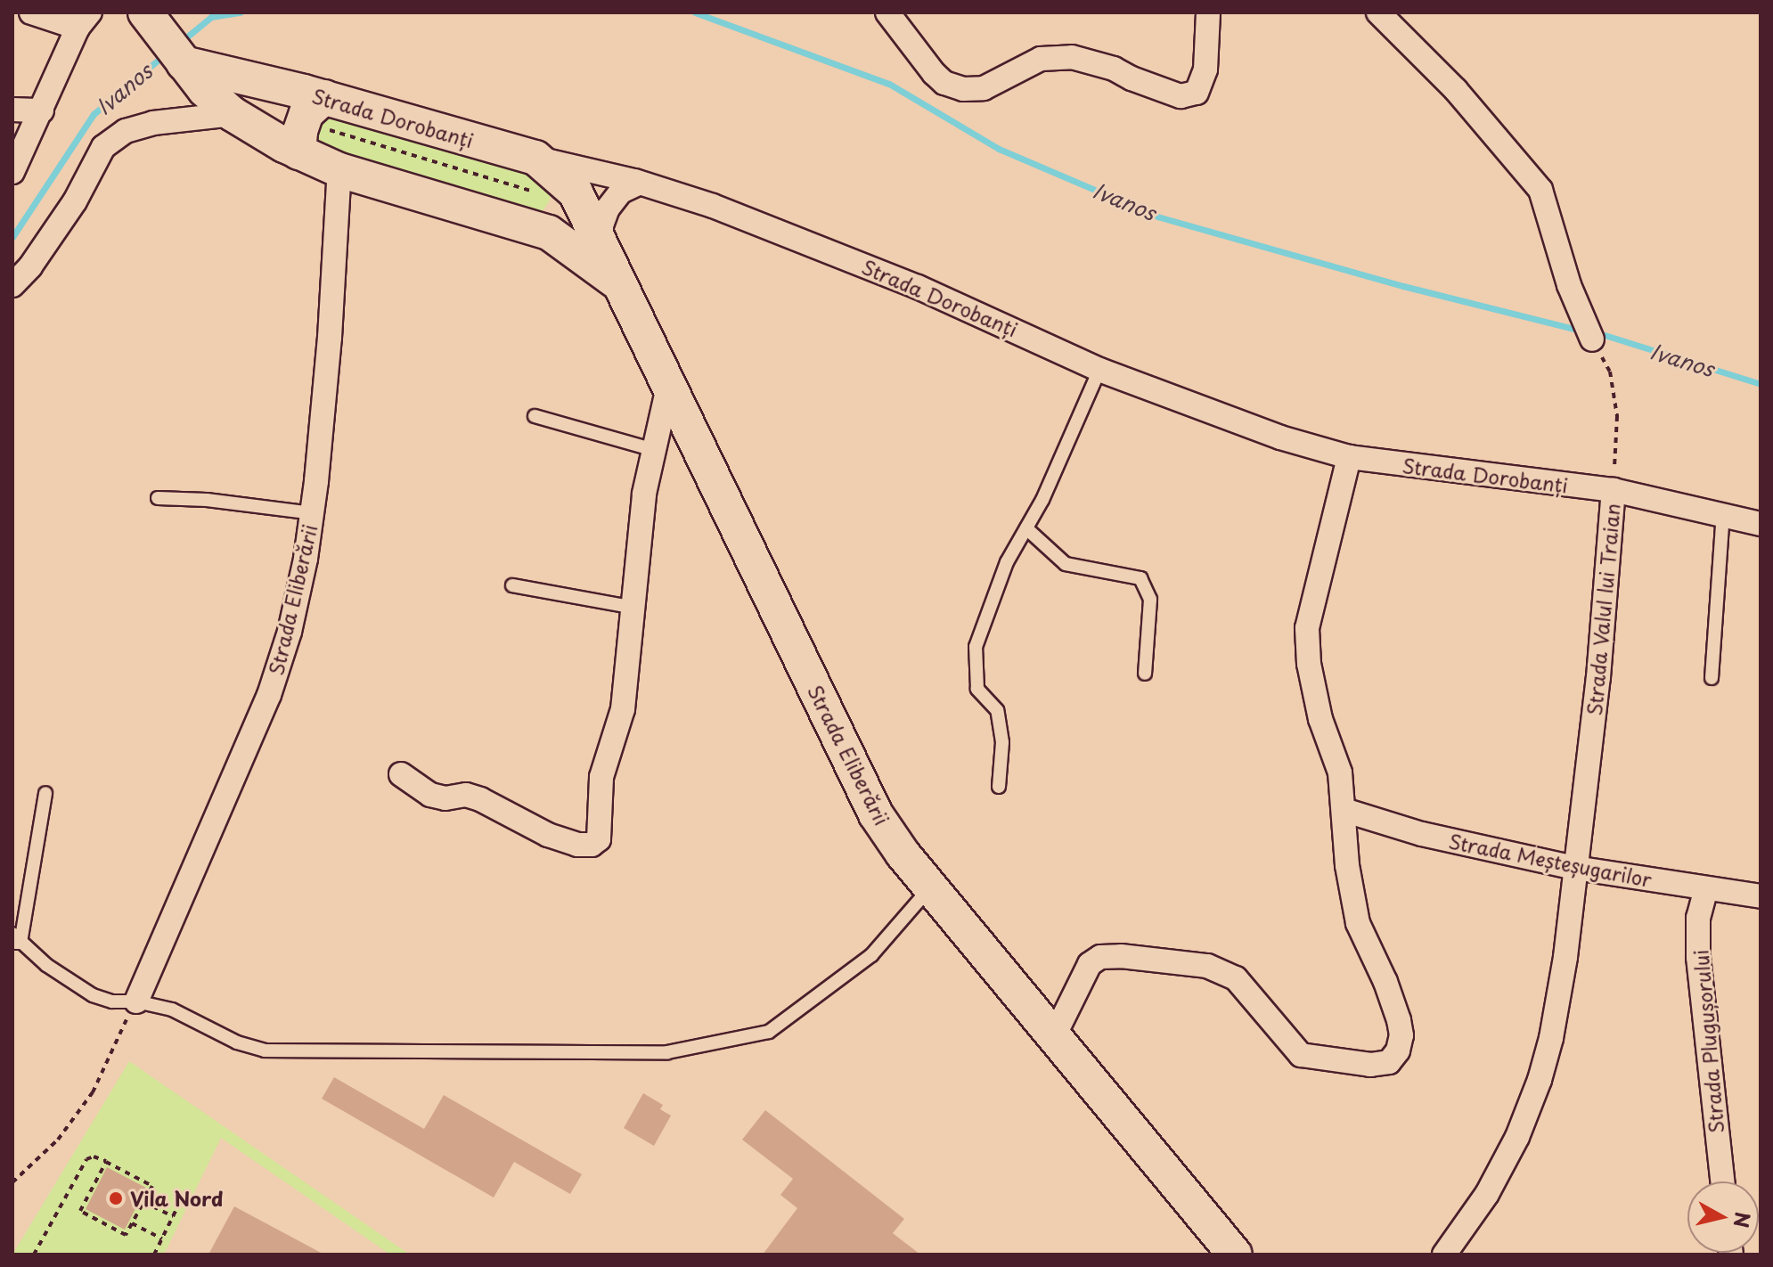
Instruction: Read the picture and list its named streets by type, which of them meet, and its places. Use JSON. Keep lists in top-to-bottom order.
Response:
{
  "streets": {
    "street": [
      "Strada Dorobanți",
      "Strada Eliberării",
      "Strada Valul lui Traian",
      "Strada Meșteșugarilor",
      "Strada Plugușorului"
    ]
  },
  "crossings": [
    ["Strada Dorobanți", "Strada Eliberării"],
    ["Strada Dorobanți", "Strada Valul lui Traian"],
    ["Strada Valul lui Traian", "Strada Meșteșugarilor"],
    ["Strada Meșteșugarilor", "Strada Plugușorului"]
  ],
  "water": ["Ivanos"],
  "places": ["Vila Nord"],
  "north": "right"
}
